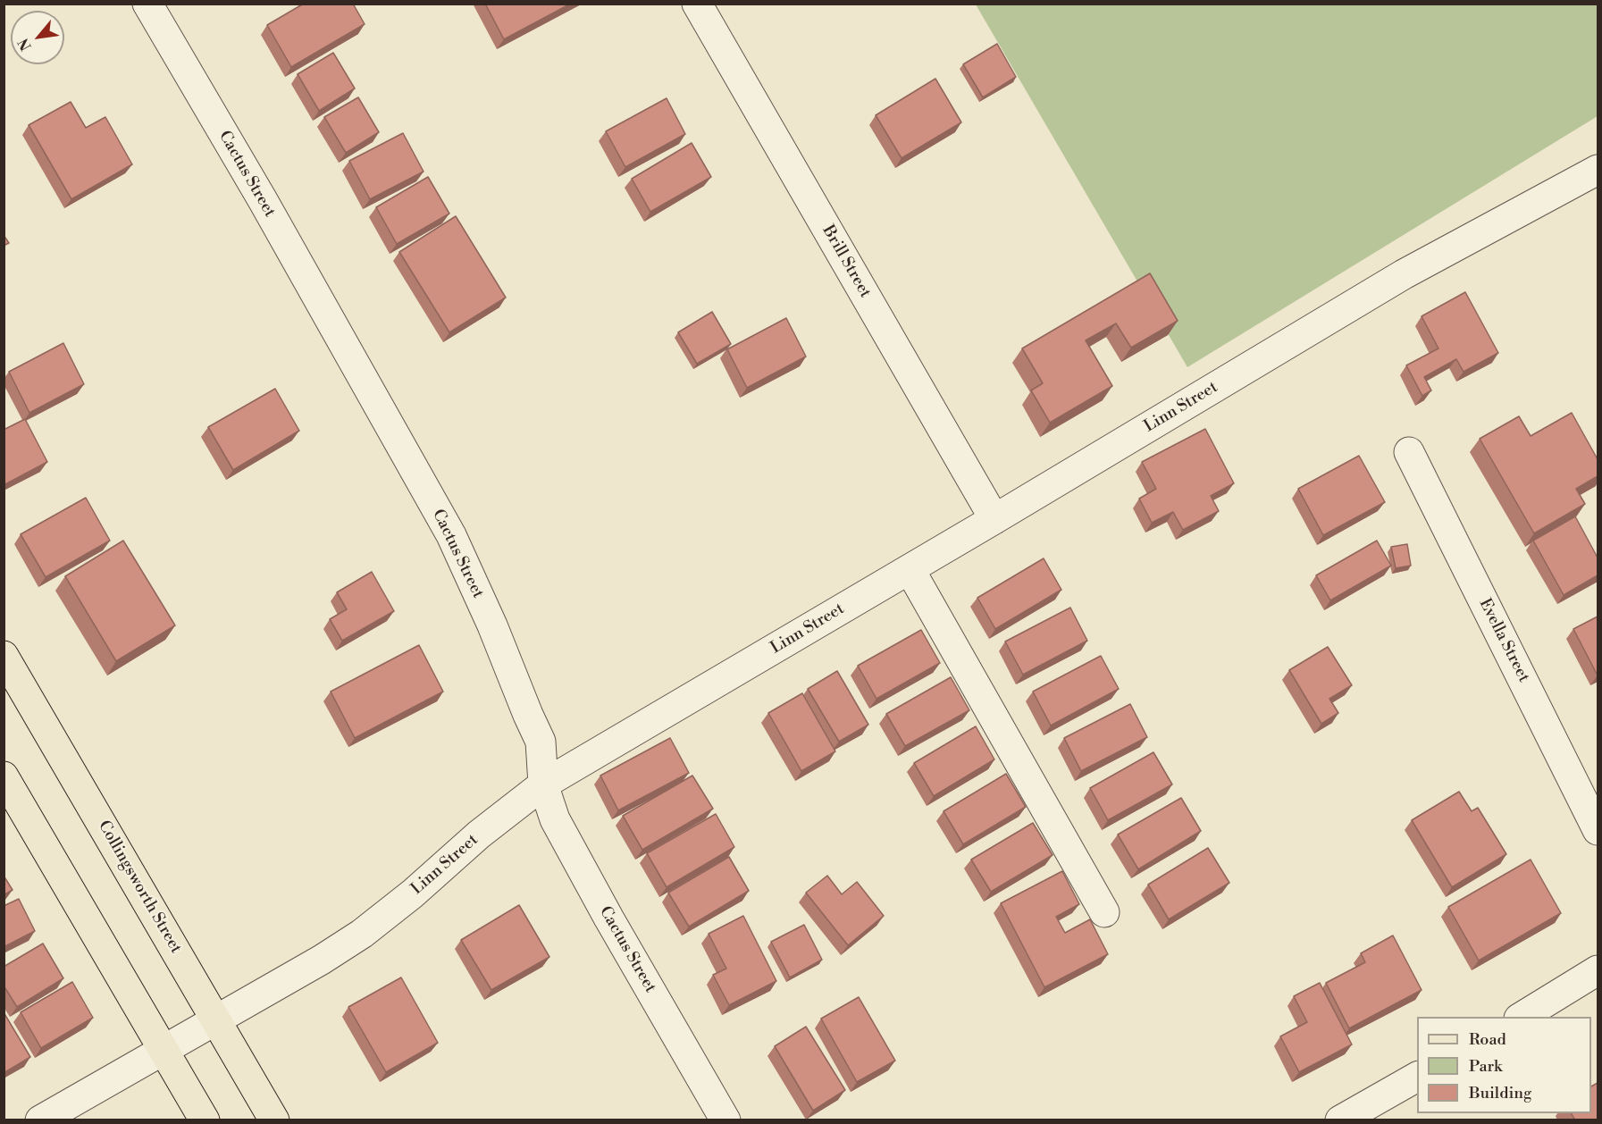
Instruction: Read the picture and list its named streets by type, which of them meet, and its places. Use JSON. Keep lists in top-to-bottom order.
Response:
{
  "streets": {
    "main road": ["Collingsworth Street"],
    "street": [
      "Cactus Street",
      "Brill Street",
      "Linn Street",
      "Evella Street"
    ]
  },
  "crossings": [
    ["Cactus Street", "Linn Street"],
    ["Brill Street", "Linn Street"],
    ["Linn Street", "Collingsworth Street"]
  ],
  "legend": ["Road", "Park", "Building"],
  "north": "bottom left"
}
